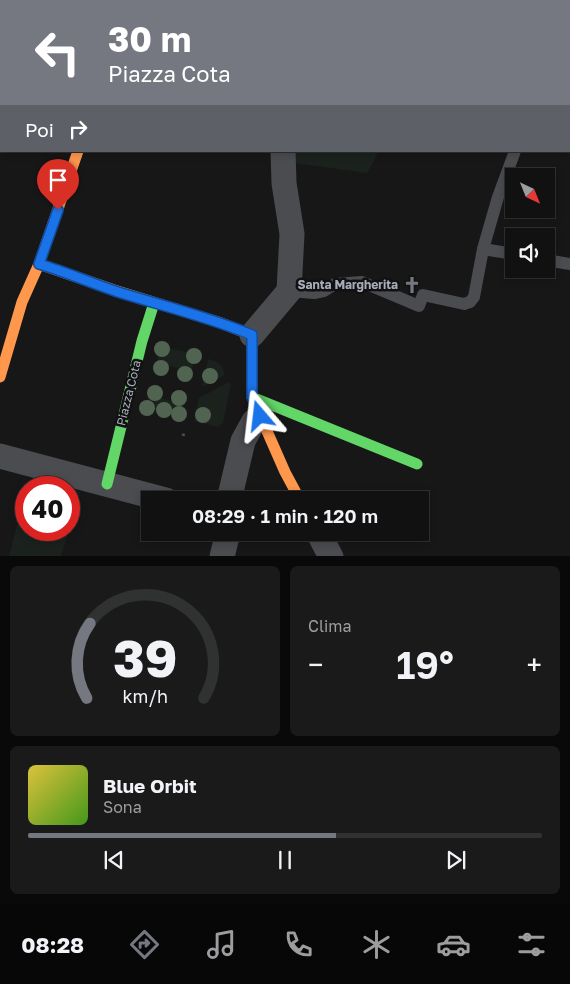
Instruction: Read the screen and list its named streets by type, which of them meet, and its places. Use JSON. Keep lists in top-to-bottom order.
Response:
{
  "streets": {
    "street": ["Piazza Cota"]
  },
  "places": {
    "church": ["Santa Margherita"]
  },
  "north": "bottom right",
  "page": {
    "turn": ["30 m", "Piazza Cota"],
    "then": "Poi",
    "limit": "40",
    "trip": "08:29 · 1 min · 120 m",
    "tile": "Clima",
    "heat": ["−", "19°", "+"],
    "song": ["Blue Orbit", "Sona"],
    "tabs": "08:28",
    "gauge": ["39", "km/h"]
  }
}
